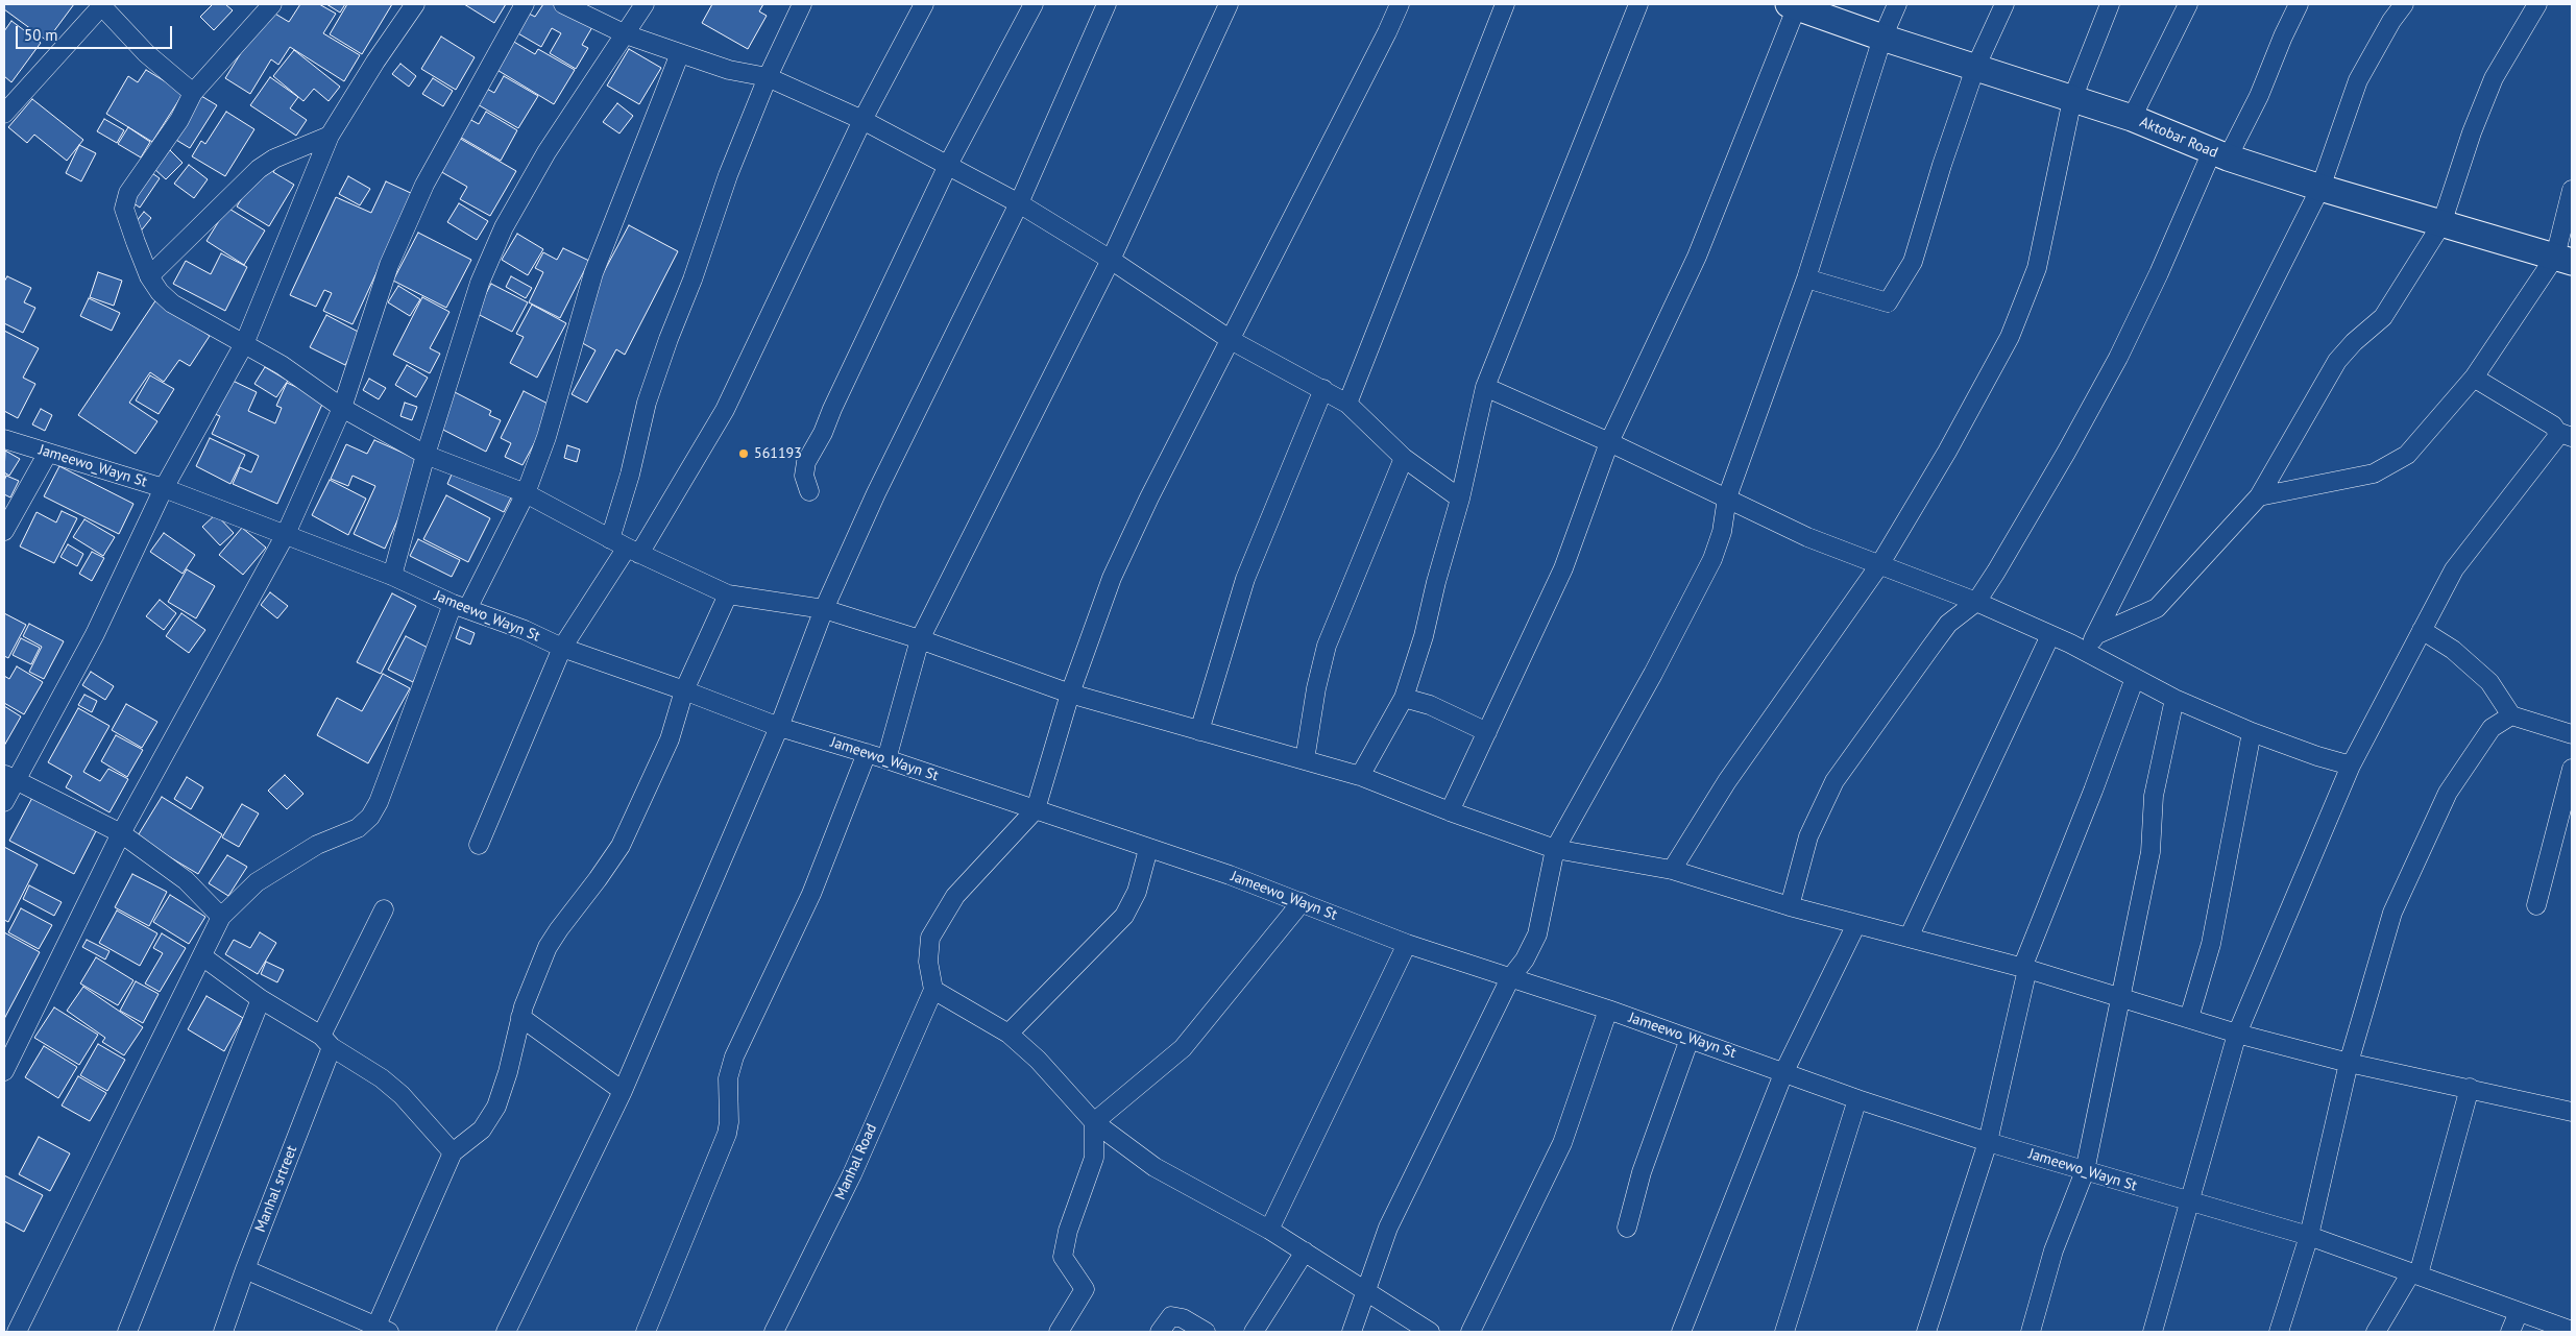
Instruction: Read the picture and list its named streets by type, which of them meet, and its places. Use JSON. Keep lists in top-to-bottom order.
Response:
{
  "streets": {
    "street": [
      "Aktobar Road",
      "Jameewo_Wayn St",
      "Manhal Road",
      "Manhal srtreet"
    ]
  },
  "places": ["561193"],
  "scale_bar": "50 m"
}
